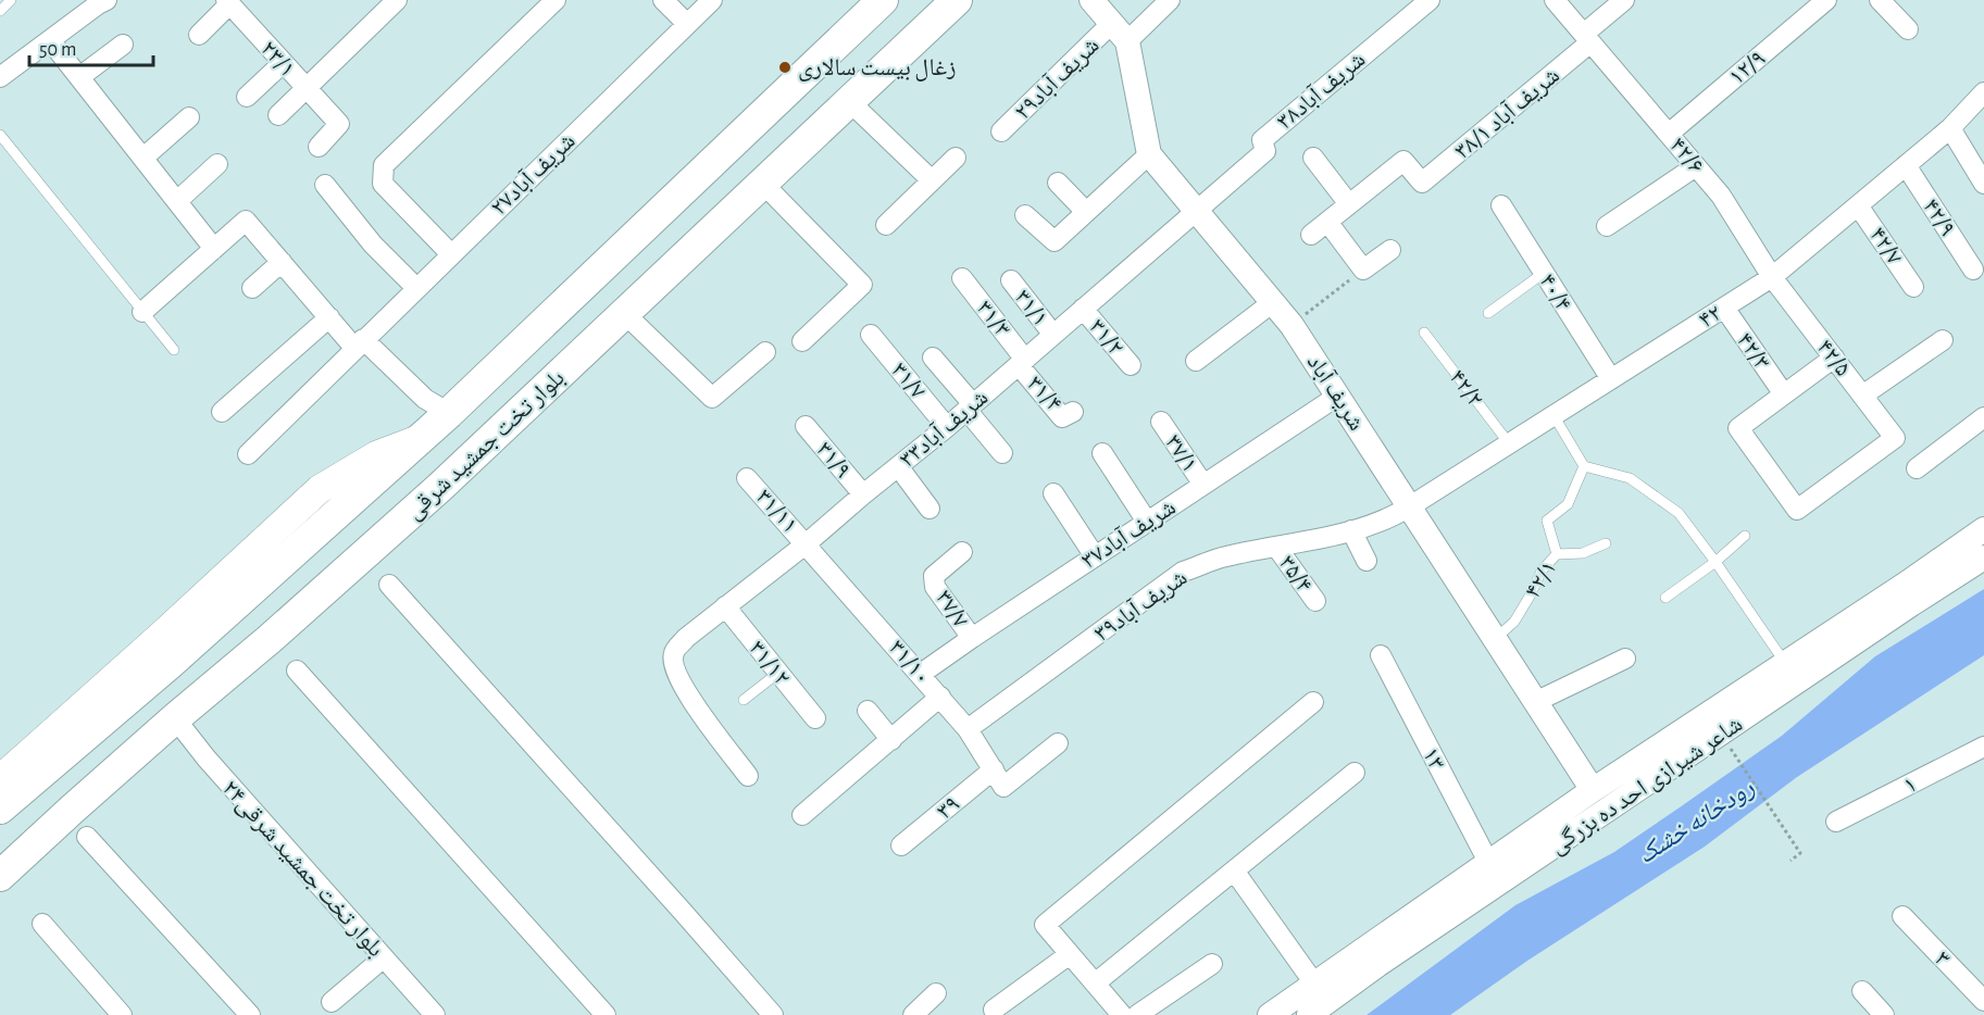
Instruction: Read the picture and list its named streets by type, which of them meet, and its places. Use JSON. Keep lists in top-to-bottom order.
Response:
{
  "streets": {
    "main road": ["بلوار تخت جمشید شرقی"],
    "street": [
      "۲۳/۱",
      "۱۲/۹",
      "شریف آباد۲۹",
      "شریف آباد۳۸",
      "۳۸/۱ شریف آباد",
      "۴۲/۶",
      "شریف آباد۲۷",
      "۴۲/۹",
      "۴۲/۷",
      "۴۰/۴",
      "۳۱/۱",
      "۴۲",
      "۳۱/۳",
      "۳۱/۲",
      "۴۲/۳",
      "۴۲/۵",
      "۳۱/۷",
      "شریف آباد",
      "۳۱/۴",
      "شریف آباد۳۳",
      "۳۷/۱",
      "۳۱/۹",
      "۳۱/۱۱",
      "شریف آباد۳۷",
      "۳۵/۴",
      "شریف آباد۳۹",
      "۳۷/۷",
      "۳۱/۱۰",
      "۳۱/۱۲",
      "۱۳",
      "شاعر شیرازی احد ده بزرگی",
      "۱",
      "۳۹",
      "بلوار تخت جمشید شرقی۲۴",
      "۳"
    ],
    "lane": ["۴۲/۲", "۴۲/۱"]
  },
  "crossings": [
    ["۱۲/۹", "۴۲/۶"],
    ["شریف آباد۲۹", "شریف آباد"],
    ["شریف آباد۳۸", "شریف آباد"],
    ["شریف آباد۳۸", "شریف آباد۳۳"],
    ["۳۸/۱ شریف آباد", "۴۲/۶"],
    ["۴۲/۶", "۴۲"],
    ["۴۲/۶", "۴۲/۵"],
    ["۴۲/۹", "۴۲"],
    ["۴۲/۷", "۴۲"],
    ["۴۰/۴", "۴۲"],
    ["۳۱/۱", "شریف آباد۳۳"],
    ["۴۲", "۴۲/۳"],
    ["۴۲", "۴۲/۵"],
    ["۴۲", "۴۲/۲"],
    ["۴۲", "شریف آباد"],
    ["۴۲", "شریف آباد۳۹"],
    ["۳۱/۳", "۳۱/۴"],
    ["۳۱/۳", "شریف آباد۳۳"],
    ["۳۱/۲", "شریف آباد۳۳"],
    ["۴۲/۳", "۴۲/۵"],
    ["۳۱/۷", "شریف آباد۳۳"],
    ["شریف آباد", "شریف آباد۳۳"],
    ["شریف آباد", "شریف آباد۳۷"],
    ["شریف آباد", "۴۲/۱"],
    ["شریف آباد", "شریف آباد۳۹"],
    ["۳۱/۴", "شریف آباد۳۳"],
    ["شریف آباد۳۳", "۳۱/۹"],
    ["شریف آباد۳۳", "۳۱/۱۱"],
    ["شریف آباد۳۳", "۳۱/۱۰"],
    ["شریف آباد۳۳", "۳۱/۱۲"],
    ["بلوار تخت جمشید شرقی", "بلوار تخت جمشید شرقی۲۴"],
    ["۳۷/۱", "شریف آباد۳۷"],
    ["۳۱/۱۱", "۳۱/۱۰"],
    ["شریف آباد۳۷", "۳۷/۷"],
    ["شریف آباد۳۷", "۳۱/۱۰"],
    ["۳۵/۴", "شریف آباد۳۹"],
    ["شریف آباد۳۹", "۳۱/۱۰"],
    ["۳۱/۱۰", "۳۹"]
  ],
  "water": ["رودخانه خشک"],
  "places": ["زغال بیست سالاری"],
  "scale_bar": "50 m"
}
